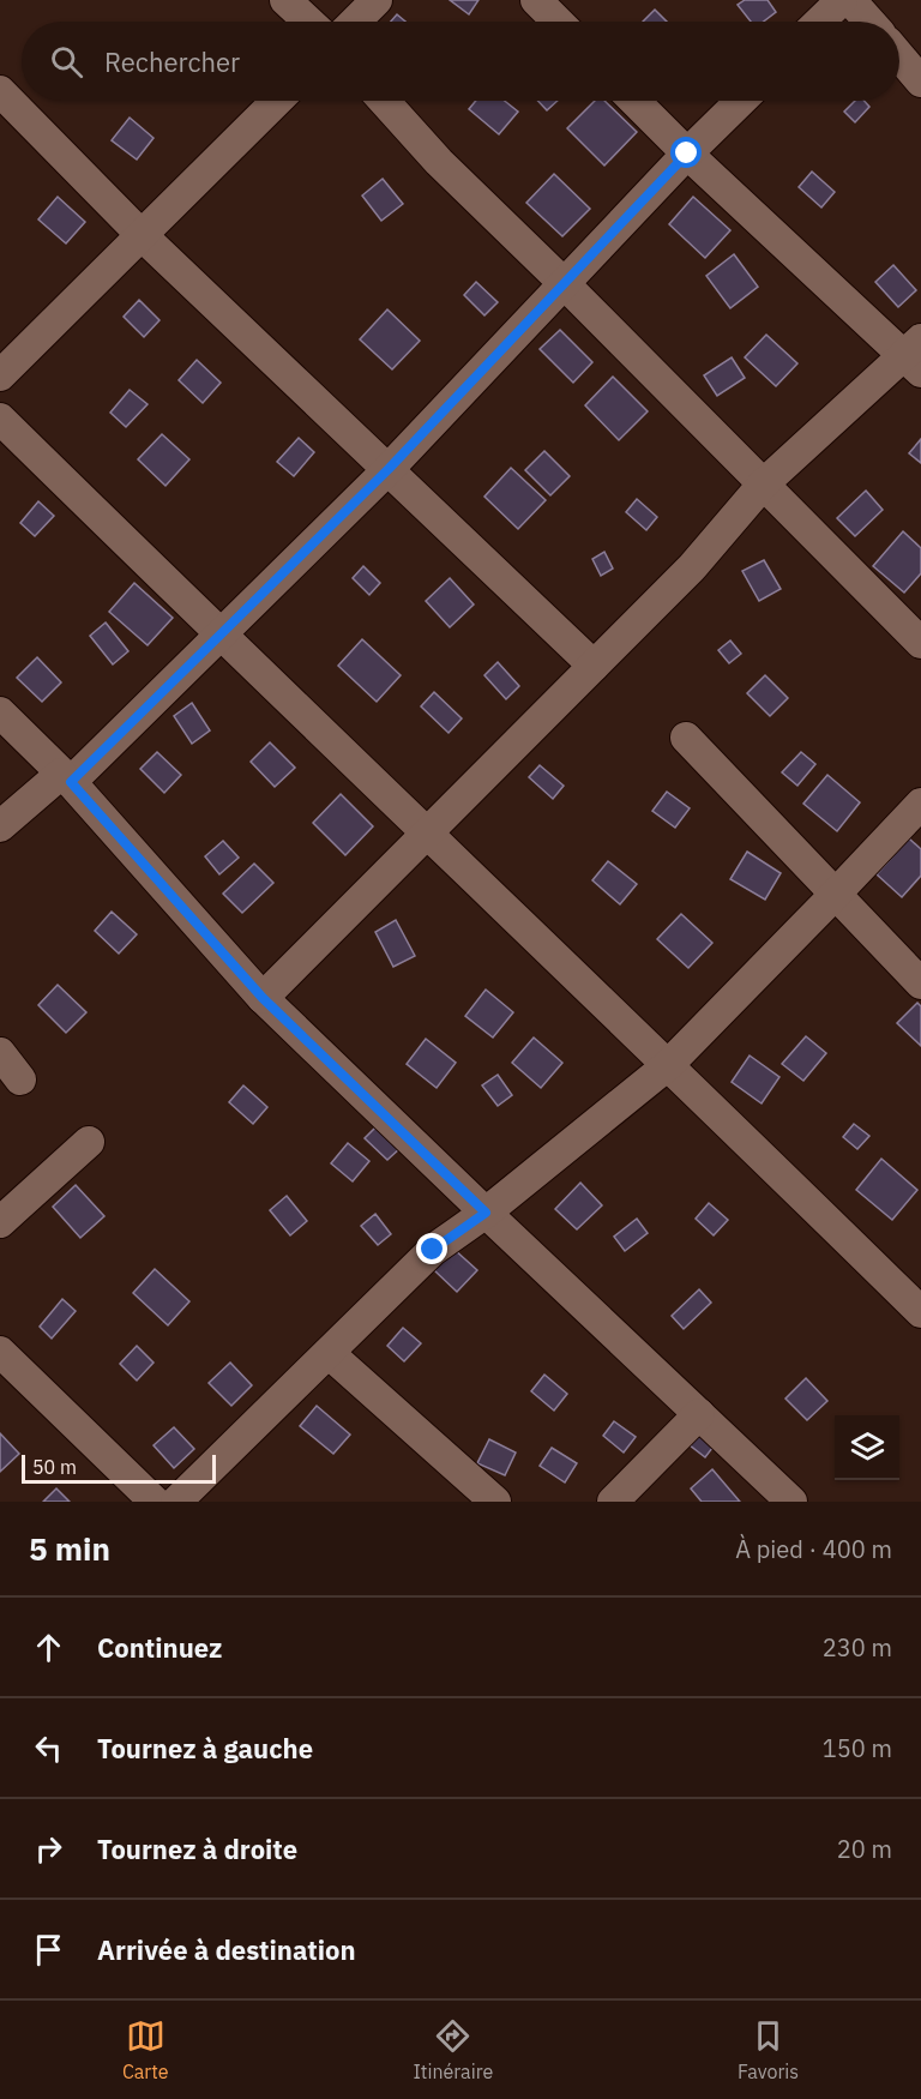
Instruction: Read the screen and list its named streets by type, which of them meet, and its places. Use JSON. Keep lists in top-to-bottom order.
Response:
{
  "scale_bar": "50 m",
  "page": {
    "search": "Rechercher",
    "scale": "50 m",
    "heading": ["5 min", "À pied · 400 m"],
    "list": [
      ["Continuez", "230 m"],
      ["Tournez à gauche", "150 m"],
      ["Tournez à droite", "20 m"],
      "Arrivée à destination"
    ],
    "nav": ["Carte", "Itinéraire", "Favoris"]
  }
}
